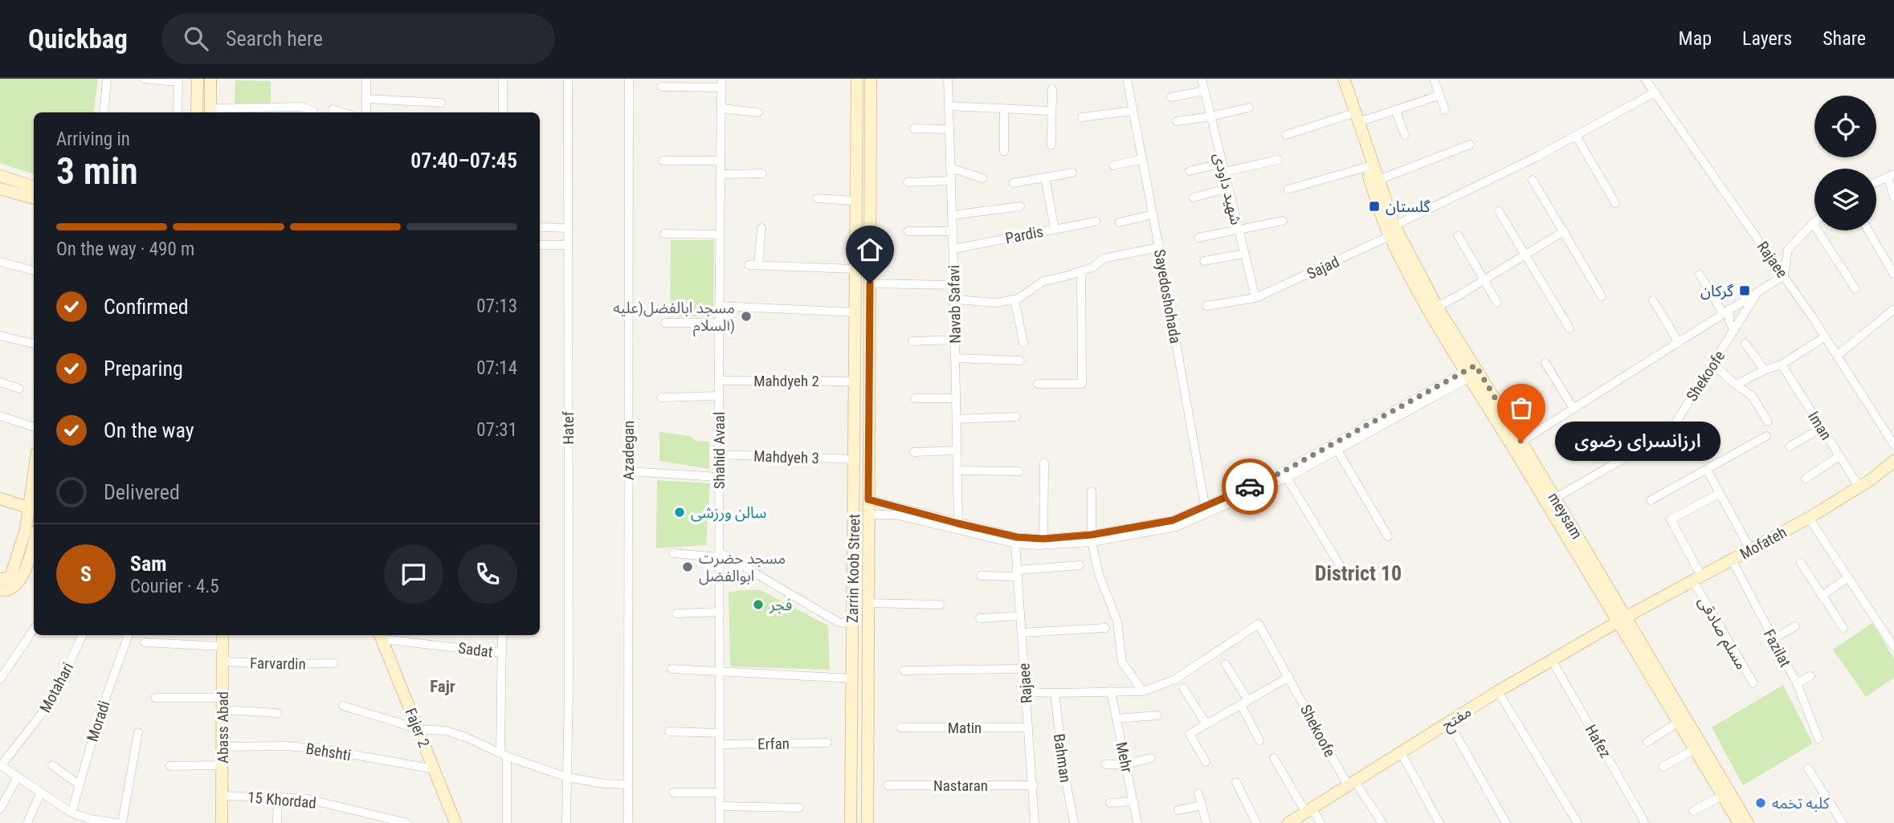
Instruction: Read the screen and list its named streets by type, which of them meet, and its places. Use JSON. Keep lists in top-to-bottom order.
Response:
{
  "streets": {
    "main road": [
      "meysam",
      "Mofateh",
      "Zarrin Koob Street",
      "مفتح",
      "Abass Abad",
      "Fajer 2"
    ],
    "street": [
      "شهید داودی",
      "Pardis",
      "Rajaee",
      "Sajad",
      "Sayedoshohada",
      "Navab Safavi",
      "Shekoofe",
      "Mahdyeh 2",
      "Iman",
      "Hatef",
      "Azadegan",
      "Shahid Avaal",
      "Mahdyeh 3",
      "مسلم صادقی",
      "Fazilat",
      "Sadat",
      "Farvardin",
      "Motahari",
      "Moradi",
      "Matin",
      "Hafez",
      "Erfan",
      "Behshti",
      "Mehr",
      "Bahman",
      "Nastaran",
      "15 Khordad"
    ]
  },
  "crossings": [
    ["شهید داودی", "Sajad"],
    ["Pardis", "Navab Safavi"],
    ["Rajaee", "Sajad"],
    ["Rajaee", "Shekoofe"],
    ["Rajaee", "Matin"],
    ["Rajaee", "Nastaran"],
    ["Sajad", "meysam"],
    ["Shekoofe", "Iman"],
    ["Shekoofe", "meysam"],
    ["Shekoofe", "مفتح"],
    ["Mahdyeh 2", "Shahid Avaal"],
    ["Mahdyeh 2", "Zarrin Koob Street"],
    ["Iman", "Mofateh"],
    ["Shahid Avaal", "Mahdyeh 3"],
    ["Shahid Avaal", "Erfan"],
    ["Mahdyeh 3", "Zarrin Koob Street"],
    ["meysam", "Mofateh"],
    ["meysam", "مفتح"],
    ["Mofateh", "مسلم صادقی"],
    ["Mofateh", "Fazilat"],
    ["Mofateh", "مفتح"],
    ["Sadat", "Fajer 2"],
    ["Farvardin", "Abass Abad"],
    ["مفتح", "Hafez"],
    ["Abass Abad", "Behshti"],
    ["Abass Abad", "15 Khordad"],
    ["Fajer 2", "Behshti"]
  ],
  "districts": ["District 10", "Fajr"],
  "places": {
    "transit": ["گلستان", "گرکان"],
    "other": [
      "مسجد ابالفضل(علیه السلام)",
      "ارزانسرای رضوی",
      "سالن ورزشی",
      "مسجد حضرت ابوالفضل",
      "فجر",
      "کلبه تخمه"
    ]
  },
  "page": {
    "header": "Quickbag",
    "search": "Search here",
    "nav": ["Map", "Layers", "Share"],
    "heading": ["3 min", "Arriving in", "07:40–07:45"],
    "panel": ["Sam", "Courier · 4.5"],
    "bar": "On the way · 490 m",
    "list": [
      ["Confirmed", "07:13"],
      ["Preparing", "07:14"],
      ["On the way", "07:31"],
      "Delivered"
    ],
    "bubble": "ارزانسرای رضوی",
    "round": "S"
  }
}
